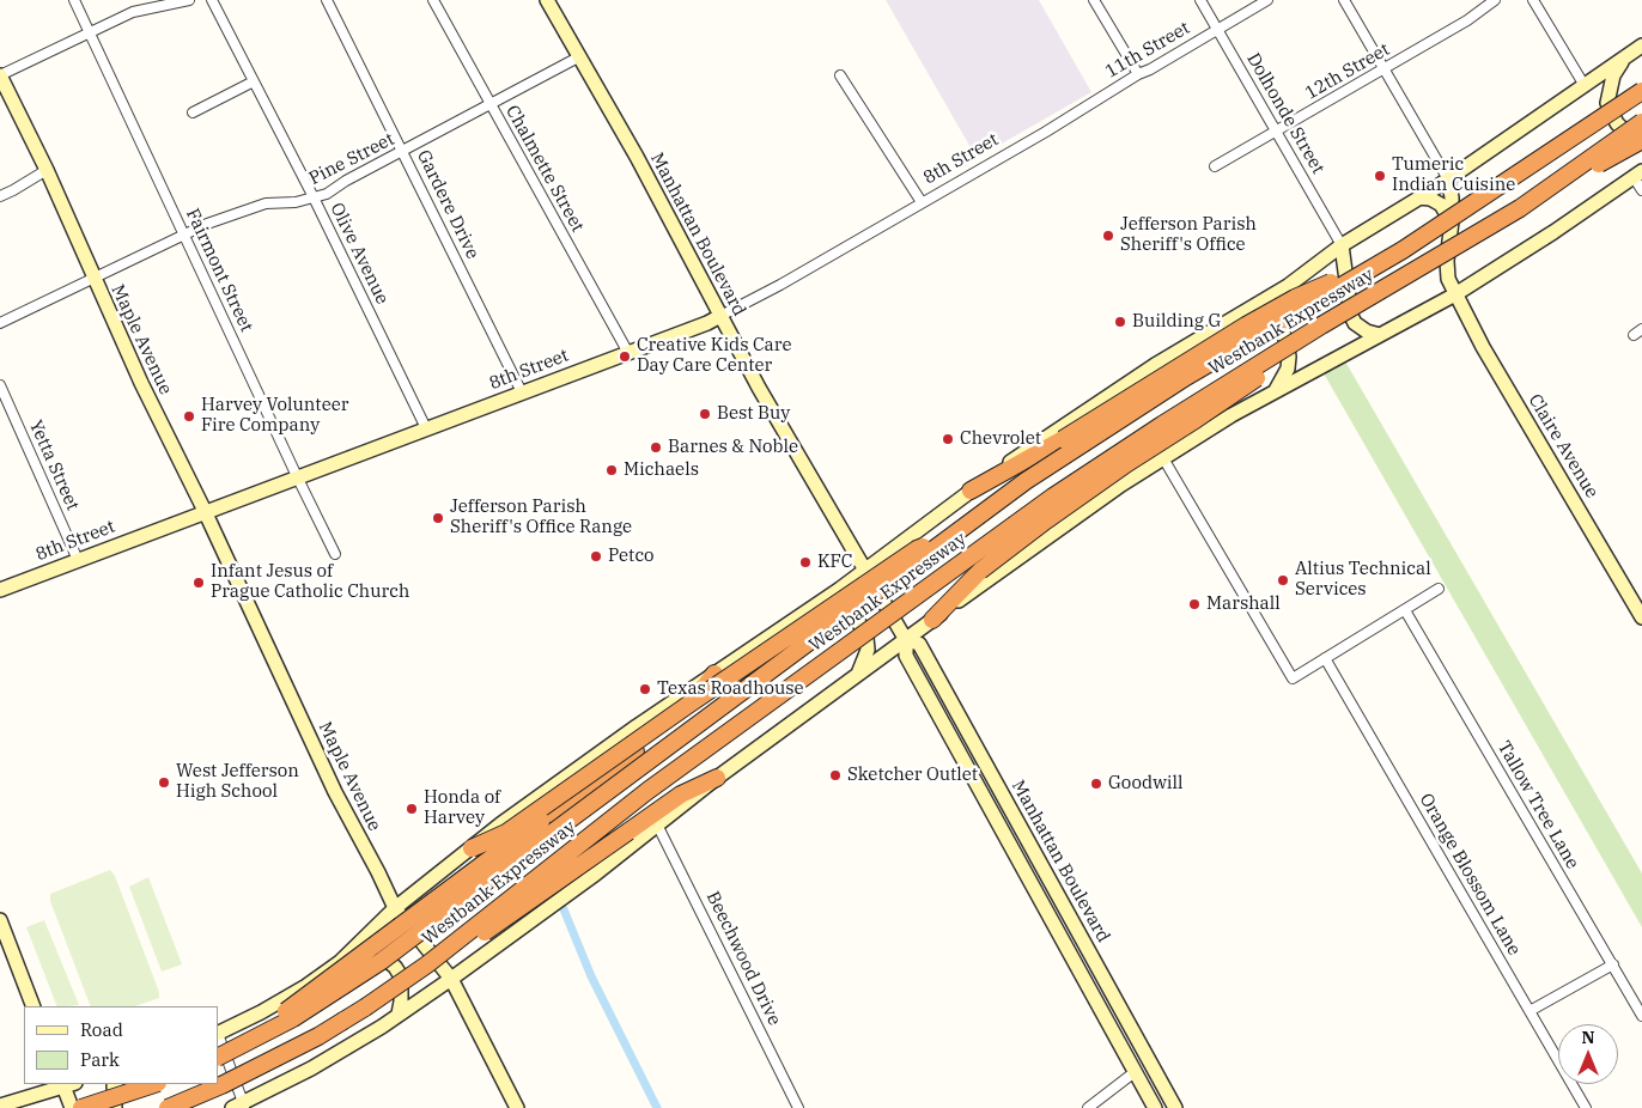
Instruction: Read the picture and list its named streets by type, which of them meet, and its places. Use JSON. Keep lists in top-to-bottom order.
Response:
{
  "streets": {
    "highway": ["Westbank Expressway"],
    "street": [
      "11th Street",
      "12th Street",
      "Dolhonde Street",
      "Pine Street",
      "8th Street",
      "Chalmette Street",
      "Gardere Drive",
      "Manhattan Boulevard",
      "Olive Avenue",
      "Fairmont Street",
      "Maple Avenue",
      "Claire Avenue",
      "Yetta Street",
      "Tallow Tree Lane",
      "Orange Blossom Lane",
      "Beechwood Drive"
    ]
  },
  "crossings": [
    ["11th Street", "Dolhonde Street"],
    ["11th Street", "8th Street"],
    ["12th Street", "Dolhonde Street"],
    ["Dolhonde Street", "Westbank Expressway"],
    ["Pine Street", "Chalmette Street"],
    ["Pine Street", "Gardere Drive"],
    ["Pine Street", "Manhattan Boulevard"],
    ["Pine Street", "Olive Avenue"],
    ["Pine Street", "Fairmont Street"],
    ["Pine Street", "Maple Avenue"],
    ["8th Street", "Chalmette Street"],
    ["8th Street", "Gardere Drive"],
    ["8th Street", "Manhattan Boulevard"],
    ["8th Street", "Olive Avenue"],
    ["8th Street", "Fairmont Street"],
    ["8th Street", "Maple Avenue"],
    ["8th Street", "Yetta Street"],
    ["Manhattan Boulevard", "Westbank Expressway"],
    ["Westbank Expressway", "Maple Avenue"],
    ["Westbank Expressway", "Claire Avenue"]
  ],
  "places": [
    "Tumeric Indian Cuisine",
    "Jefferson Parish Sheriff's Office",
    "Building G",
    "Creative Kids Care Day Care Center",
    "Best Buy",
    "Harvey Volunteer Fire Company",
    "Chevrolet",
    "Barnes & Noble",
    "Michaels",
    "Jefferson Parish Sheriff's Office Range",
    "Petco",
    "KFC",
    "Altius Technical Services",
    "Infant Jesus of Prague Catholic Church",
    "Marshall",
    "Texas Roadhouse",
    "Sketcher Outlet",
    "West Jefferson High School",
    "Goodwill",
    "Honda of Harvey"
  ],
  "legend": ["Road", "Park"],
  "north": "top"
}
